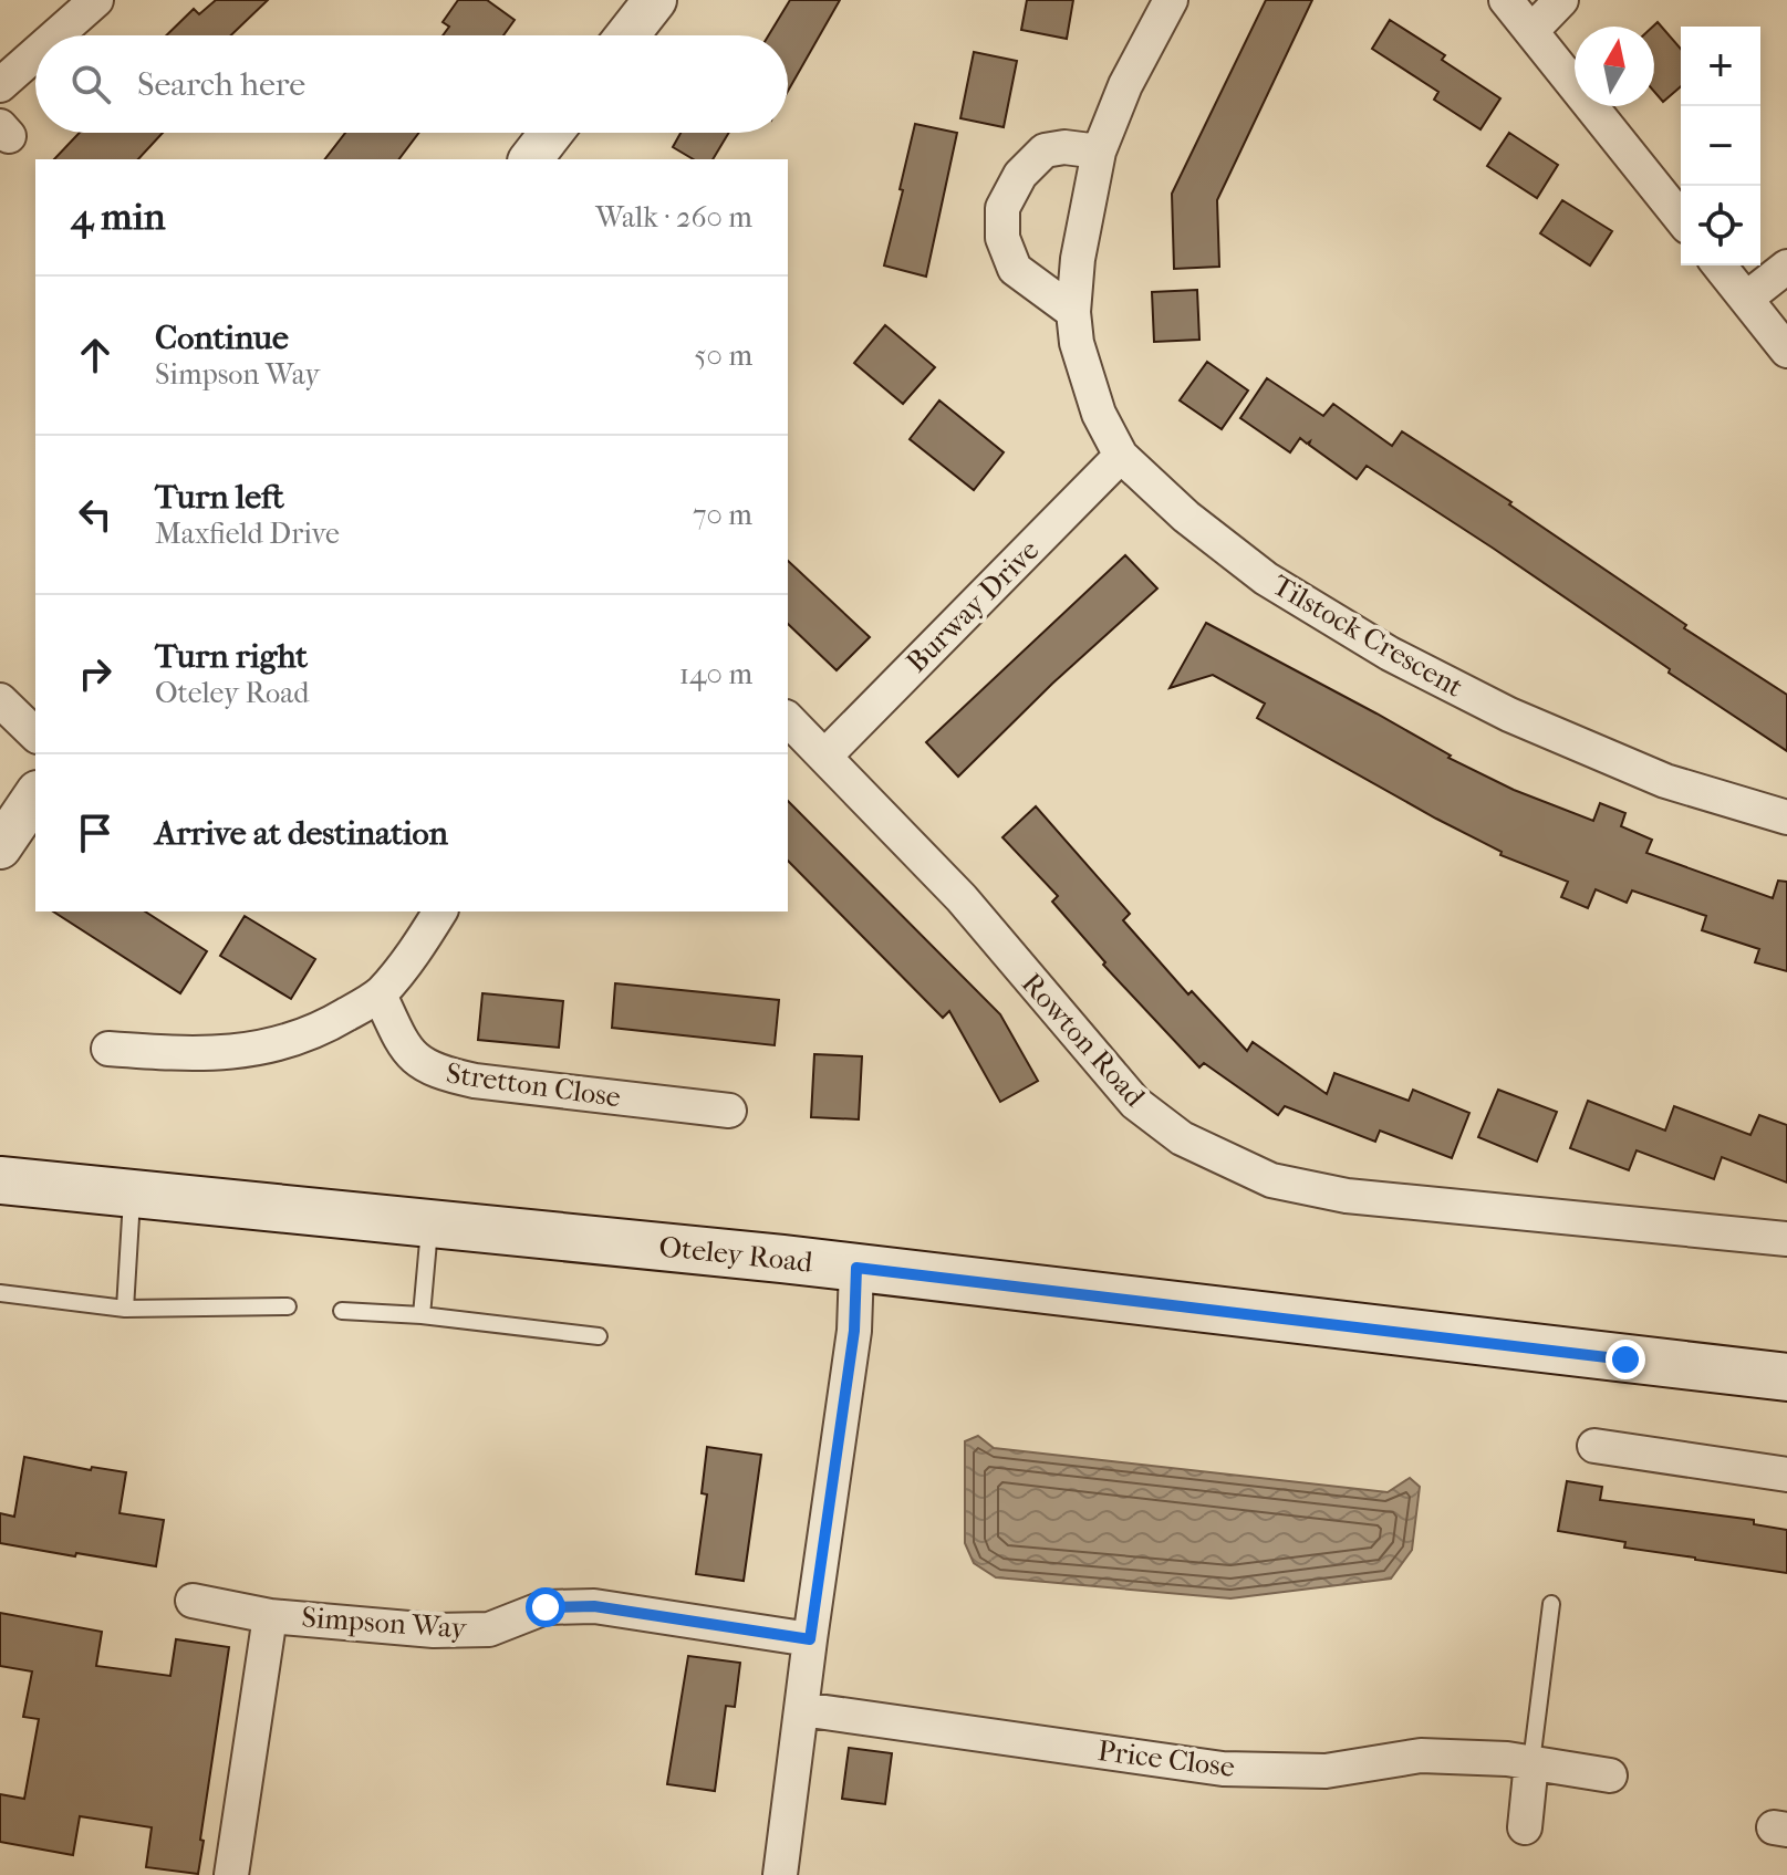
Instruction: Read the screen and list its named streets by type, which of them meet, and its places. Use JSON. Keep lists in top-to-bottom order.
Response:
{
  "streets": {
    "main road": ["Oteley Road"],
    "street": [
      "Burway Drive",
      "Tilstock Crescent",
      "Rowton Road",
      "Stretton Close",
      "Simpson Way",
      "Price Close"
    ]
  },
  "crossings": [
    ["Burway Drive", "Tilstock Crescent"],
    ["Burway Drive", "Rowton Road"]
  ],
  "north": "top",
  "page": {
    "map_buttons": ["+", "−"],
    "search": "Search here",
    "heading": ["4 min", "Walk · 260 m"],
    "list": [
      ["Continue", "Simpson Way", "50 m"],
      ["Turn left", "Maxfield Drive", "70 m"],
      ["Turn right", "Oteley Road", "140 m"],
      "Arrive at destination"
    ]
  }
}
